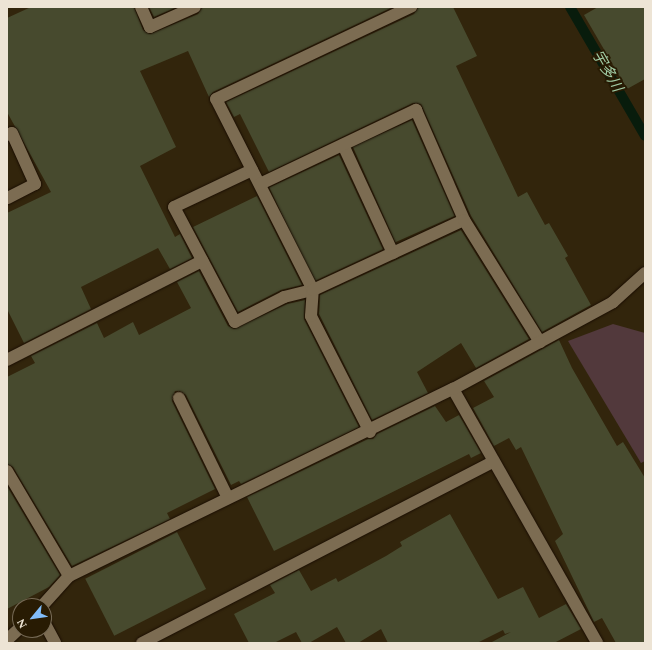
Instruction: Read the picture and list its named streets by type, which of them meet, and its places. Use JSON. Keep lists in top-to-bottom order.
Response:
{
  "water": ["宇多川"],
  "north": "bottom left"
}
